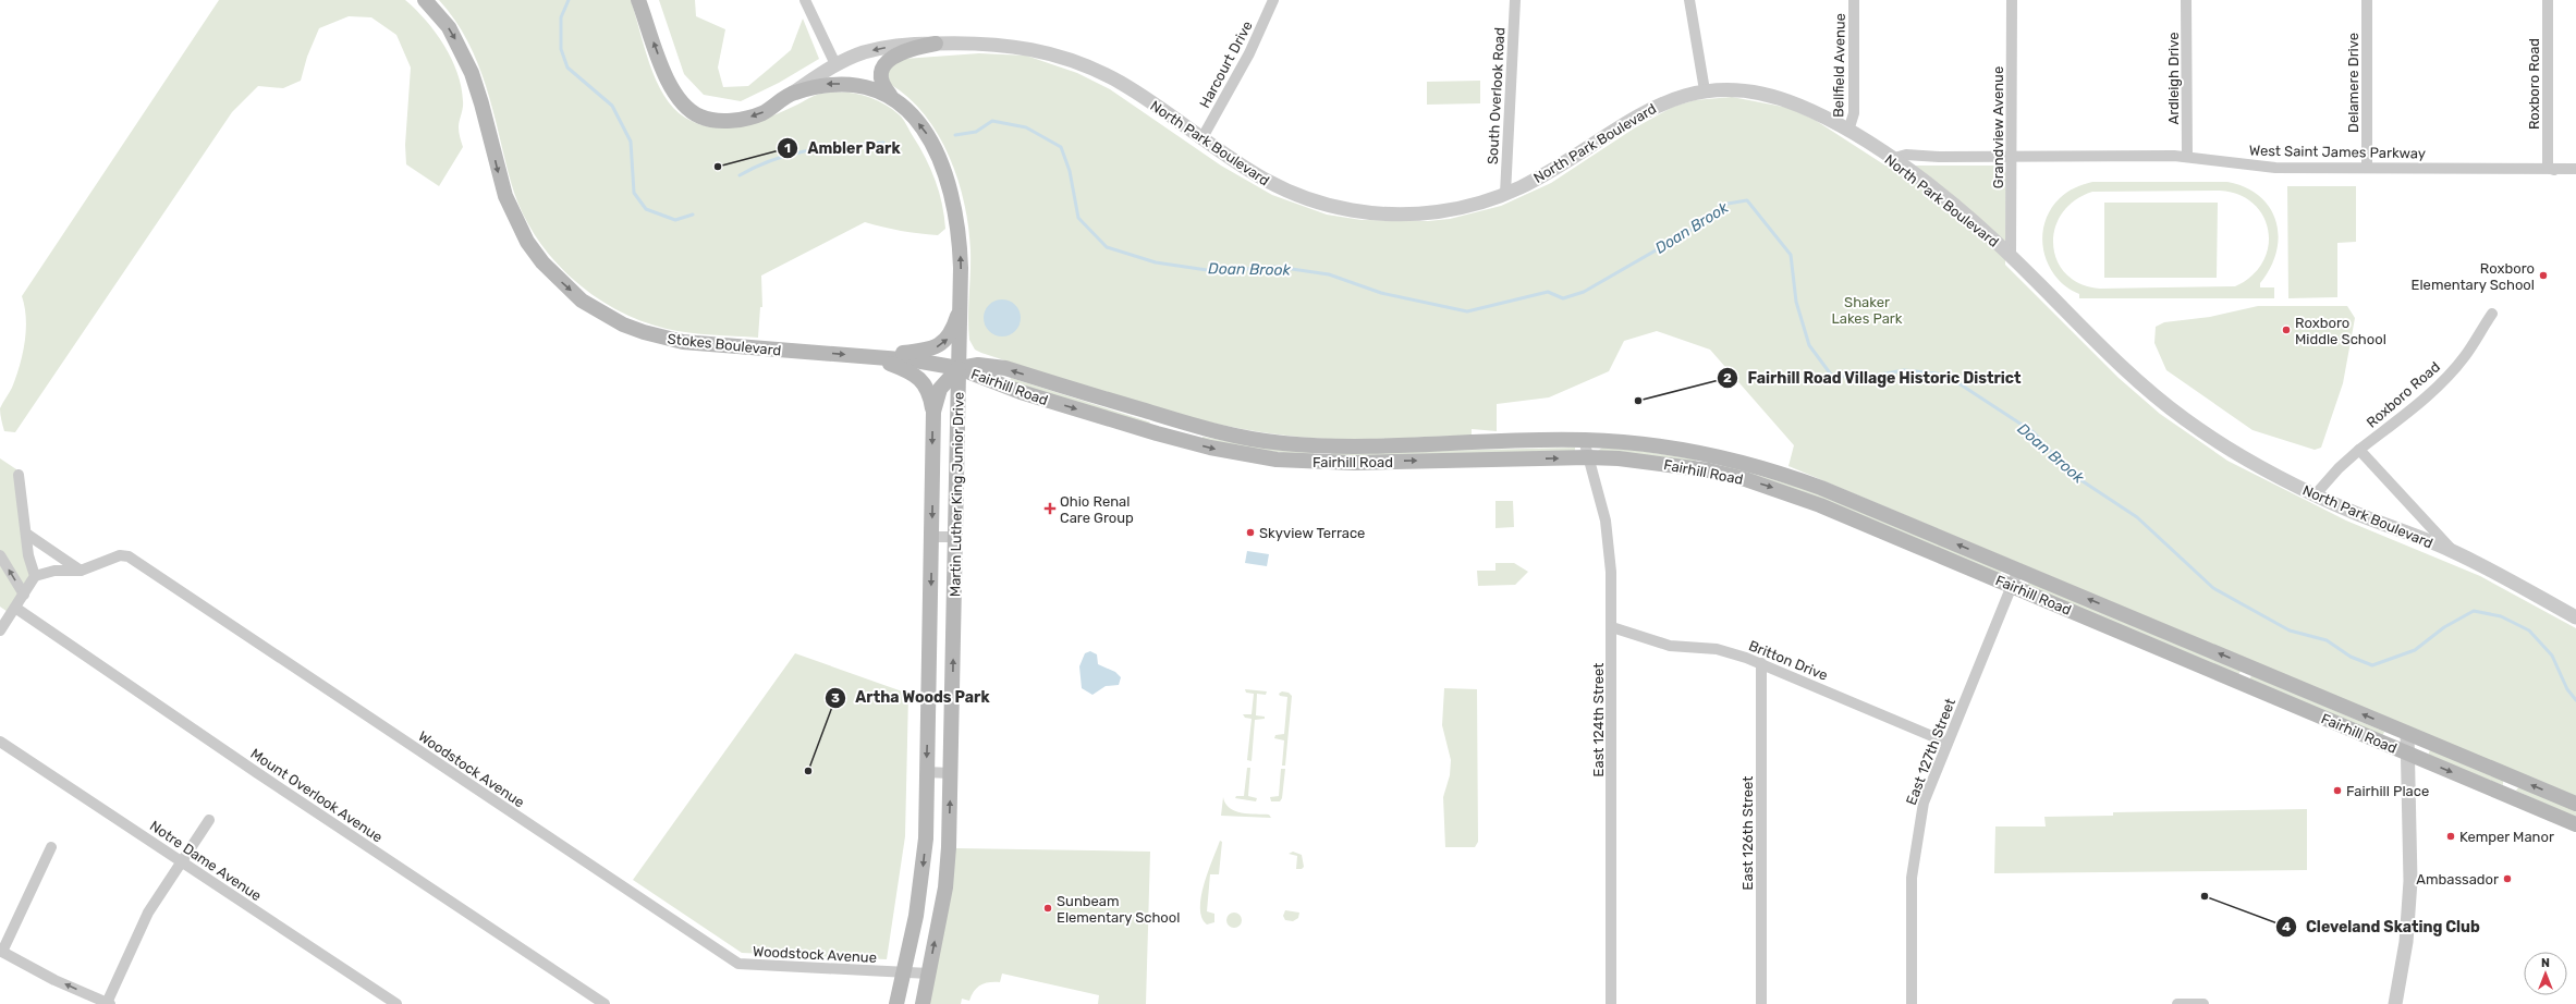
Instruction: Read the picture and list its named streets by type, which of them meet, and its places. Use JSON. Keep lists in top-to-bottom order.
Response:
{
  "streets": {
    "main road": ["Stokes Boulevard", "Fairhill Road", "Martin Luther King Junior Drive"],
    "street": [
      "Harcourt Drive",
      "Bellfield Avenue",
      "Ardleigh Drive",
      "Delamere Drive",
      "Roxboro Road",
      "South Overlook Road",
      "Grandview Avenue",
      "North Park Boulevard",
      "West Saint James Parkway",
      "Britton Drive",
      "East 124th Street",
      "East 127th Street",
      "Woodstock Avenue",
      "Mount Overlook Avenue",
      "East 126th Street",
      "Notre Dame Avenue"
    ]
  },
  "crossings": [
    ["Harcourt Drive", "North Park Boulevard"],
    ["Bellfield Avenue", "North Park Boulevard"],
    ["Ardleigh Drive", "West Saint James Parkway"],
    ["Delamere Drive", "West Saint James Parkway"],
    ["Roxboro Road", "North Park Boulevard"],
    ["Roxboro Road", "West Saint James Parkway"],
    ["South Overlook Road", "North Park Boulevard"],
    ["Grandview Avenue", "North Park Boulevard"],
    ["Grandview Avenue", "West Saint James Parkway"],
    ["North Park Boulevard", "West Saint James Parkway"],
    ["Stokes Boulevard", "Fairhill Road"],
    ["Stokes Boulevard", "Martin Luther King Junior Drive"],
    ["Fairhill Road", "Martin Luther King Junior Drive"],
    ["Fairhill Road", "East 124th Street"],
    ["Fairhill Road", "East 127th Street"],
    ["Martin Luther King Junior Drive", "Woodstock Avenue"],
    ["Britton Drive", "East 124th Street"],
    ["Britton Drive", "East 127th Street"],
    ["Britton Drive", "East 126th Street"]
  ],
  "one_way": ["Stokes Boulevard"],
  "water": ["Doan Brook"],
  "parks": ["Shaker Lakes Park"],
  "places": {
    "other": [
      "Ambler Park",
      "Roxboro Elementary School",
      "Roxboro Middle School",
      "Fairhill Road Village Historic District",
      "Skyview Terrace",
      "Artha Woods Park",
      "Fairhill Place",
      "Kemper Manor",
      "Ambassador",
      "Cleveland Skating Club",
      "Sunbeam Elementary School"
    ],
    "health": ["Ohio Renal Care Group"]
  },
  "north": "top"
}
